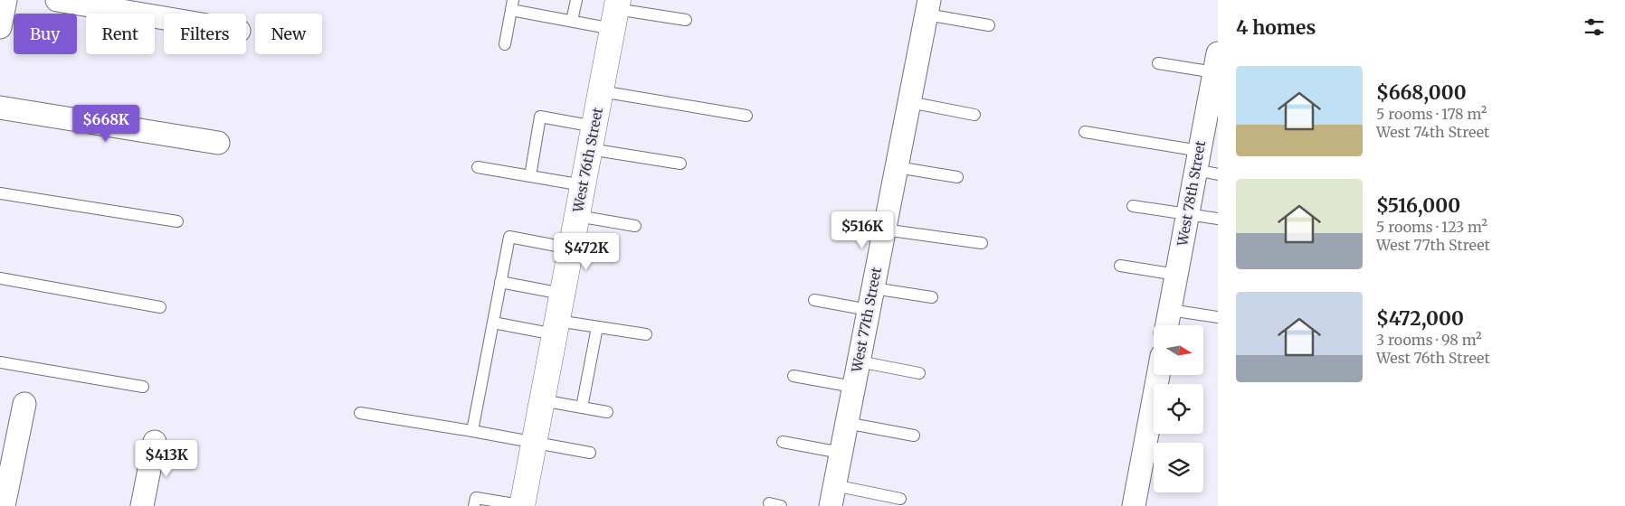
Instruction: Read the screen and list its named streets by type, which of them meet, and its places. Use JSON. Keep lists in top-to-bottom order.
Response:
{
  "streets": {
    "street": ["West 76th Street", "West 78th Street", "West 77th Street"]
  },
  "north": "right",
  "page": {
    "heading": "4 homes",
    "chip": [
      "Buy",
      "Rent",
      "Filters",
      "New"
    ],
    "list": [
      {
        "name": "$668,000",
        "note": "5 rooms · 178 m² · West 74th Street"
      },
      {
        "name": "$516,000",
        "note": "5 rooms · 123 m² · West 77th Street"
      },
      {
        "name": "$472,000",
        "note": "3 rooms · 98 m² · West 76th Street"
      }
    ],
    "price": [
      "$668K",
      "$516K",
      "$472K",
      "$413K"
    ]
  }
}
